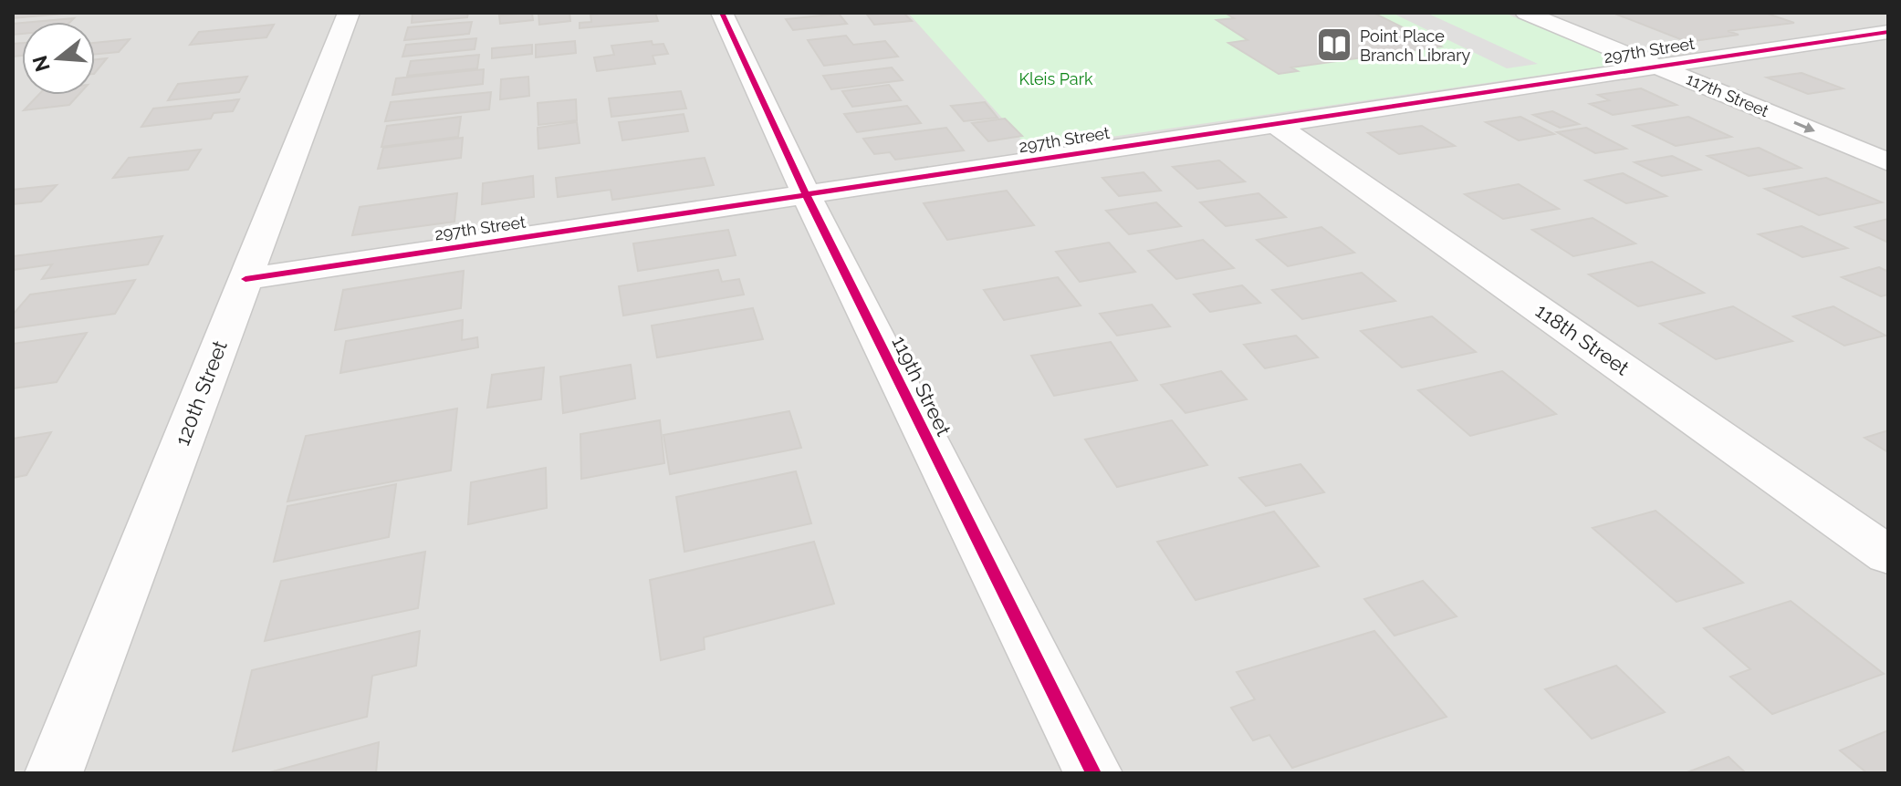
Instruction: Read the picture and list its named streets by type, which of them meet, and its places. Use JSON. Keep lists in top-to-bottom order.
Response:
{
  "streets": {
    "street": [
      "297th Street",
      "117th Street",
      "118th Street",
      "119th Street",
      "120th Street"
    ]
  },
  "crossings": [
    ["297th Street", "117th Street"],
    ["297th Street", "118th Street"],
    ["297th Street", "119th Street"],
    ["297th Street", "120th Street"]
  ],
  "one_way": ["117th Street"],
  "parks": ["Kleis Park"],
  "places": {
    "library": ["Point Place Branch Library"]
  },
  "north": "left"
}
